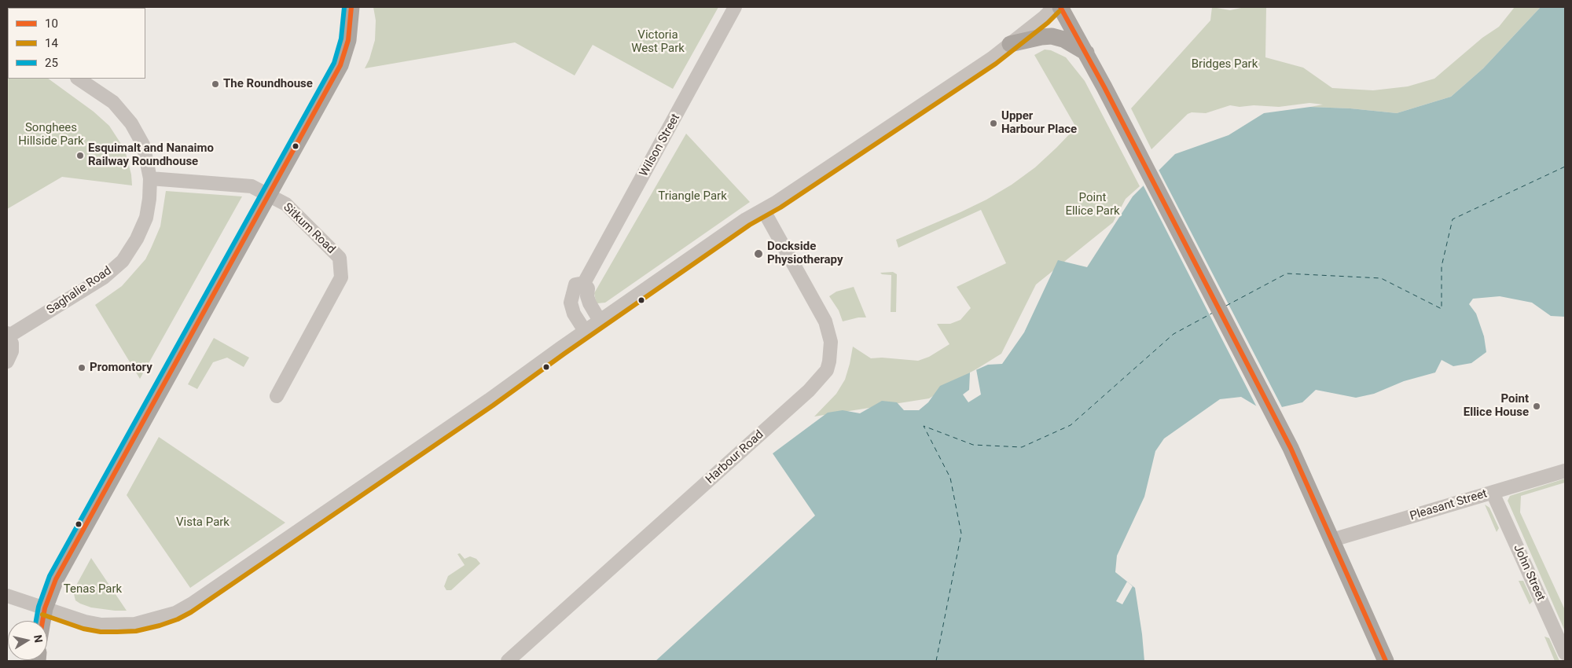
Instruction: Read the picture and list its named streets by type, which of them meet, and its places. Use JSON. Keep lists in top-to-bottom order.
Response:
{
  "streets": {
    "street": [
      "Wilson Street",
      "Sitkum Road",
      "Saghalie Road",
      "Harbour Road",
      "Pleasant Street",
      "John Street"
    ]
  },
  "crossings": [
    ["Sitkum Road", "Saghalie Road"],
    ["Pleasant Street", "John Street"]
  ],
  "parks": [
    "Victoria West Park",
    "Bridges Park",
    "Songhees Hillside Park",
    "Triangle Park",
    "Point Ellice Park",
    "Vista Park",
    "Tenas Park"
  ],
  "places": [
    "The Roundhouse",
    "Upper Harbour Place",
    "Esquimalt and Nanaimo Railway Roundhouse",
    "Dockside Physiotherapy",
    "Promontory",
    "Point Ellice House"
  ],
  "lines": ["transit line 10", "transit line 25", "transit line 14"],
  "legend": ["10", "14", "25"],
  "north": "right"
}
